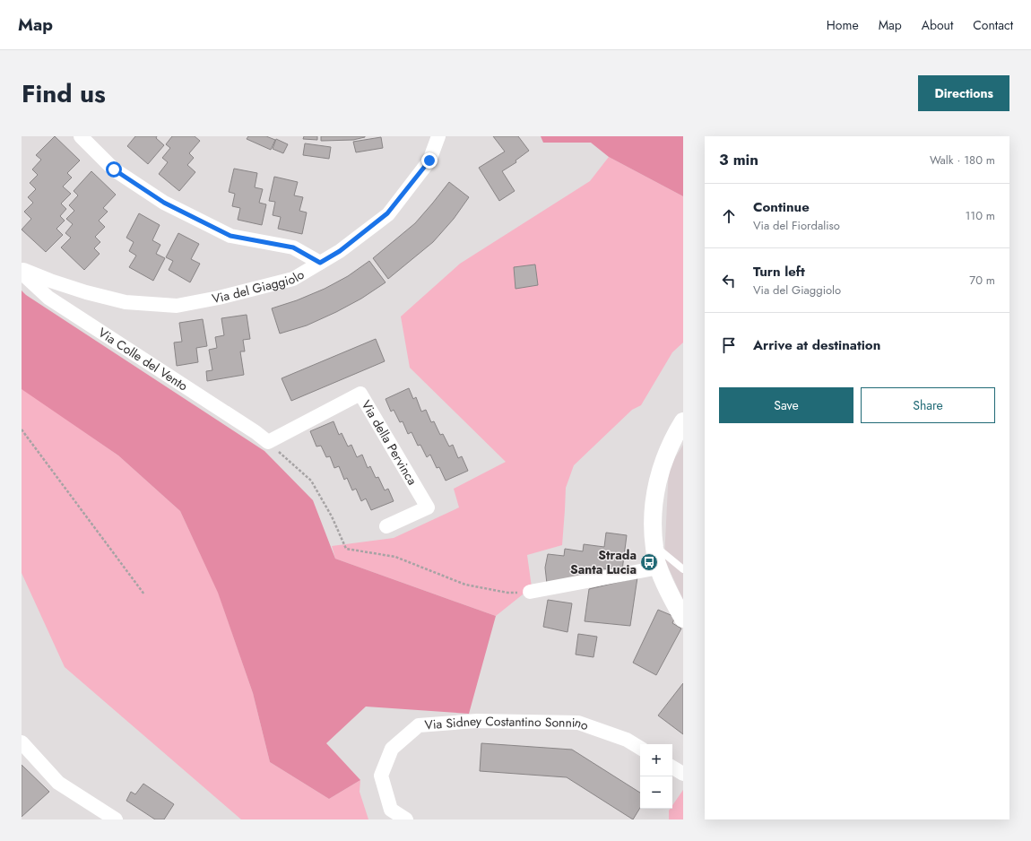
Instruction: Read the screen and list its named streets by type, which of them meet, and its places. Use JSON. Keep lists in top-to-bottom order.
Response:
{
  "streets": {
    "street": [
      "Via del Giaggiolo",
      "Via Colle del Vento",
      "Via della Pervinca",
      "Via Sidney Costantino Sonnino"
    ]
  },
  "crossings": [
    ["Via Colle del Vento", "Via della Pervinca"]
  ],
  "places": {
    "bus stop": ["Strada Santa Lucia"]
  },
  "page": {
    "header": "Map",
    "nav": [
      "Home",
      "Map",
      "About",
      "Contact"
    ],
    "title": "Find us",
    "buttons": [
      "Directions",
      ["Save", "Share"]
    ],
    "heading": ["3 min", "Walk · 180 m"],
    "list": [
      ["Continue", "Via del Fiordaliso", "110 m"],
      ["Turn left", "Via del Giaggiolo", "70 m"],
      "Arrive at destination"
    ],
    "map_buttons": ["+", "−"]
  }
}
